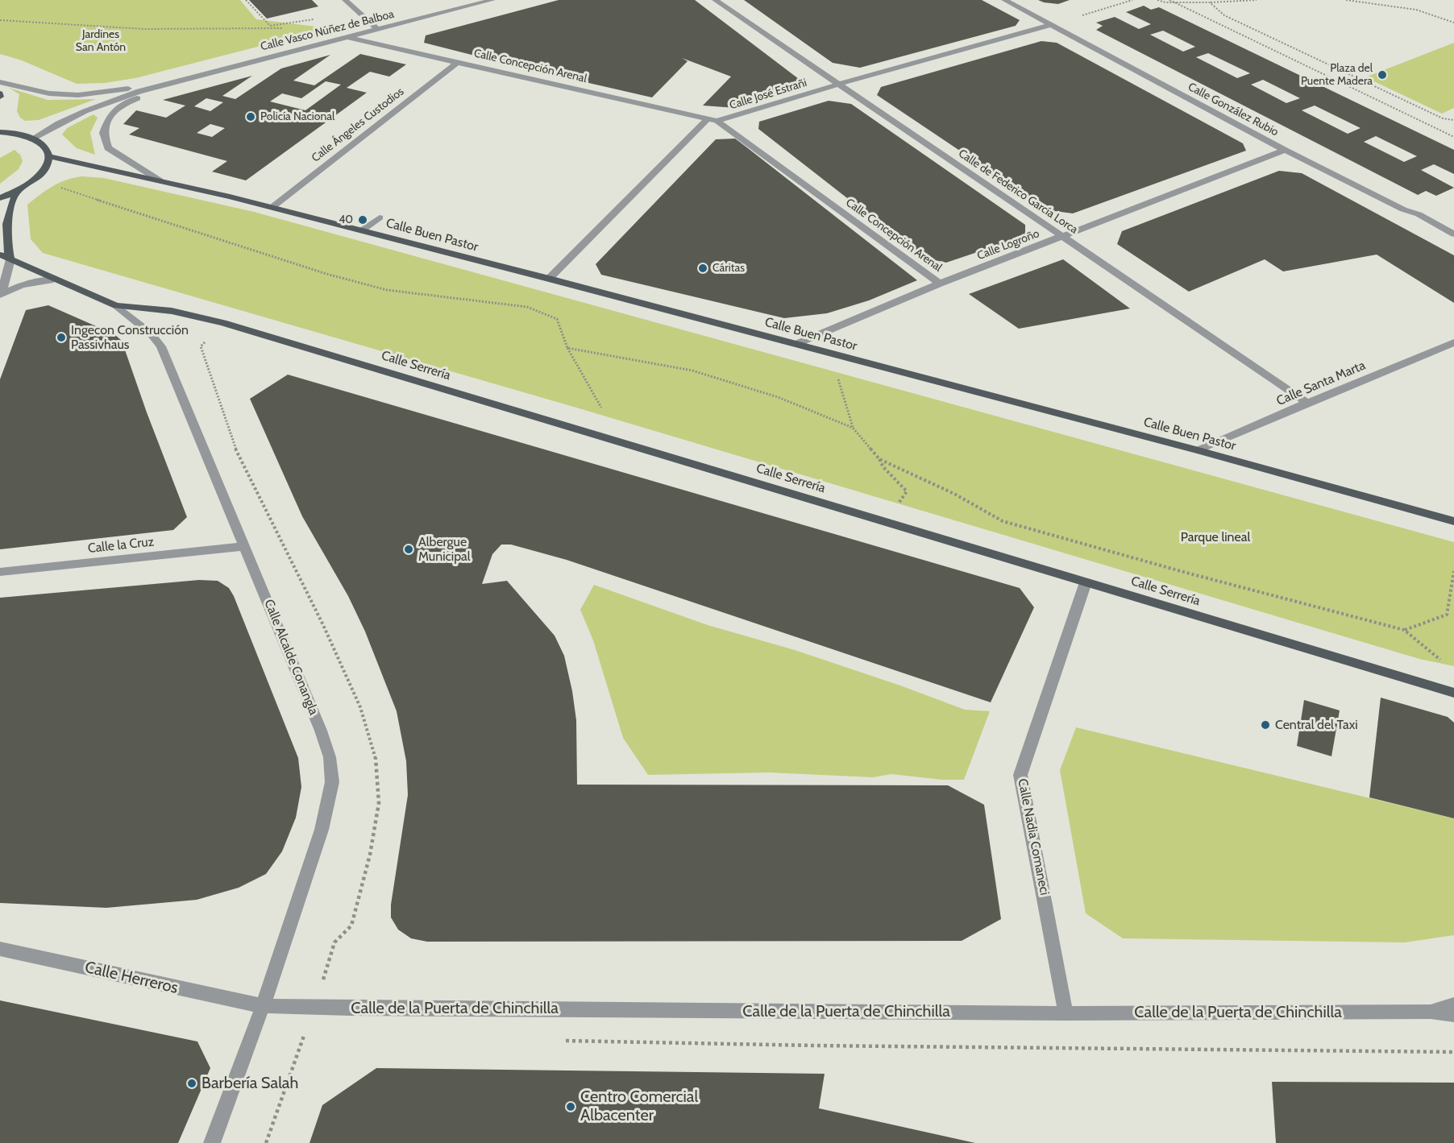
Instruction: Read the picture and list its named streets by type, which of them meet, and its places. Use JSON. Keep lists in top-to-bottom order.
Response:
{
  "streets": {
    "main road": ["Calle Buen Pastor", "Calle Serrería", "Calle Alcalde Conangla"],
    "street": [
      "Calle Vasco Núñez de Balboa",
      "Calle Concepción Arenal",
      "Calle José Estrañi",
      "Calle González Rubio",
      "Calle Ángeles Custodios",
      "Calle de Federico García Lorca",
      "Calle Logroño",
      "Calle Santa Marta",
      "Calle la Cruz",
      "Calle Nadia Comaneci",
      "Calle Herreros",
      "Calle de la Puerta de Chinchilla"
    ]
  },
  "crossings": [
    ["Calle Vasco Núñez de Balboa", "Calle Concepción Arenal"],
    ["Calle Vasco Núñez de Balboa", "Calle Buen Pastor"],
    ["Calle Concepción Arenal", "Calle José Estrañi"],
    ["Calle Concepción Arenal", "Calle Ángeles Custodios"],
    ["Calle Concepción Arenal", "Calle Logroño"],
    ["Calle José Estrañi", "Calle González Rubio"],
    ["Calle José Estrañi", "Calle de Federico García Lorca"],
    ["Calle José Estrañi", "Calle Buen Pastor"],
    ["Calle González Rubio", "Calle Logroño"],
    ["Calle Ángeles Custodios", "Calle Buen Pastor"],
    ["Calle de Federico García Lorca", "Calle Logroño"],
    ["Calle de Federico García Lorca", "Calle Santa Marta"],
    ["Calle Buen Pastor", "Calle Logroño"],
    ["Calle Buen Pastor", "Calle Santa Marta"],
    ["Calle Serrería", "Calle Alcalde Conangla"],
    ["Calle Serrería", "Calle Nadia Comaneci"],
    ["Calle la Cruz", "Calle Alcalde Conangla"],
    ["Calle Alcalde Conangla", "Calle Herreros"],
    ["Calle Alcalde Conangla", "Calle de la Puerta de Chinchilla"],
    ["Calle Nadia Comaneci", "Calle de la Puerta de Chinchilla"],
    ["Calle Herreros", "Calle de la Puerta de Chinchilla"]
  ],
  "parks": ["Jardines San Antón", "Parque lineal"],
  "places": [
    "Plaza del Puente Madera",
    "Policía Nacional",
    "40",
    "Cáritas",
    "Ingecon Construcción Passivhaus",
    "Albergue Municipal",
    "Central del Taxi",
    "Barbería Salah",
    "Centro Comercial Albacenter"
  ]
}
